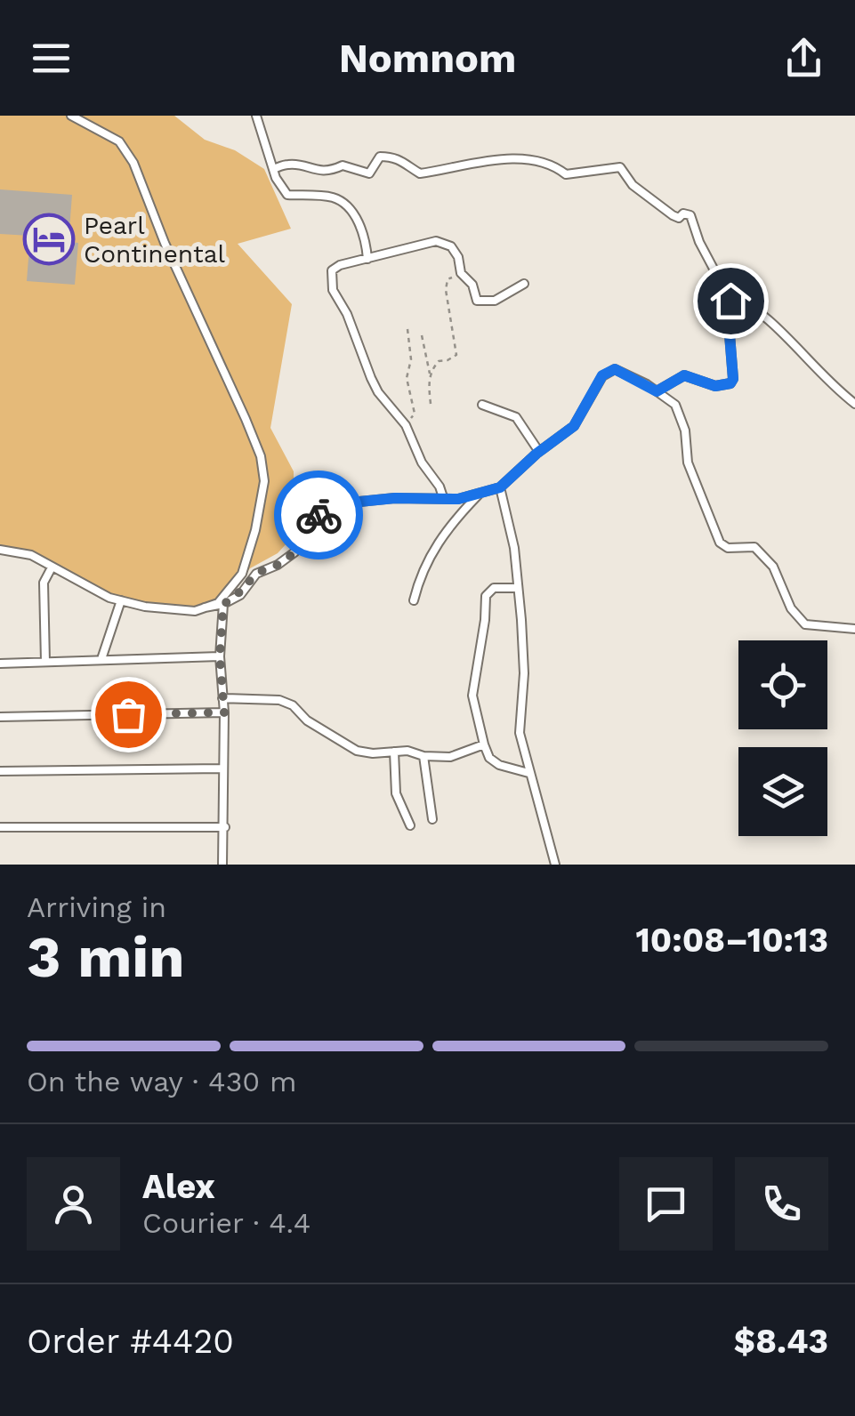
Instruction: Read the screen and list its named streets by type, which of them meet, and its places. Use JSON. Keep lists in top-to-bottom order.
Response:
{
  "places": {
    "hotel": ["Pearl Continental"]
  },
  "page": {
    "header": "Nomnom",
    "heading": ["3 min", "Arriving in", "10:08–10:13"],
    "panel": [
      "Alex",
      "Courier · 4.4",
      "Order #4420",
      "$8.43"
    ],
    "bar": "On the way · 430 m"
  }
}
